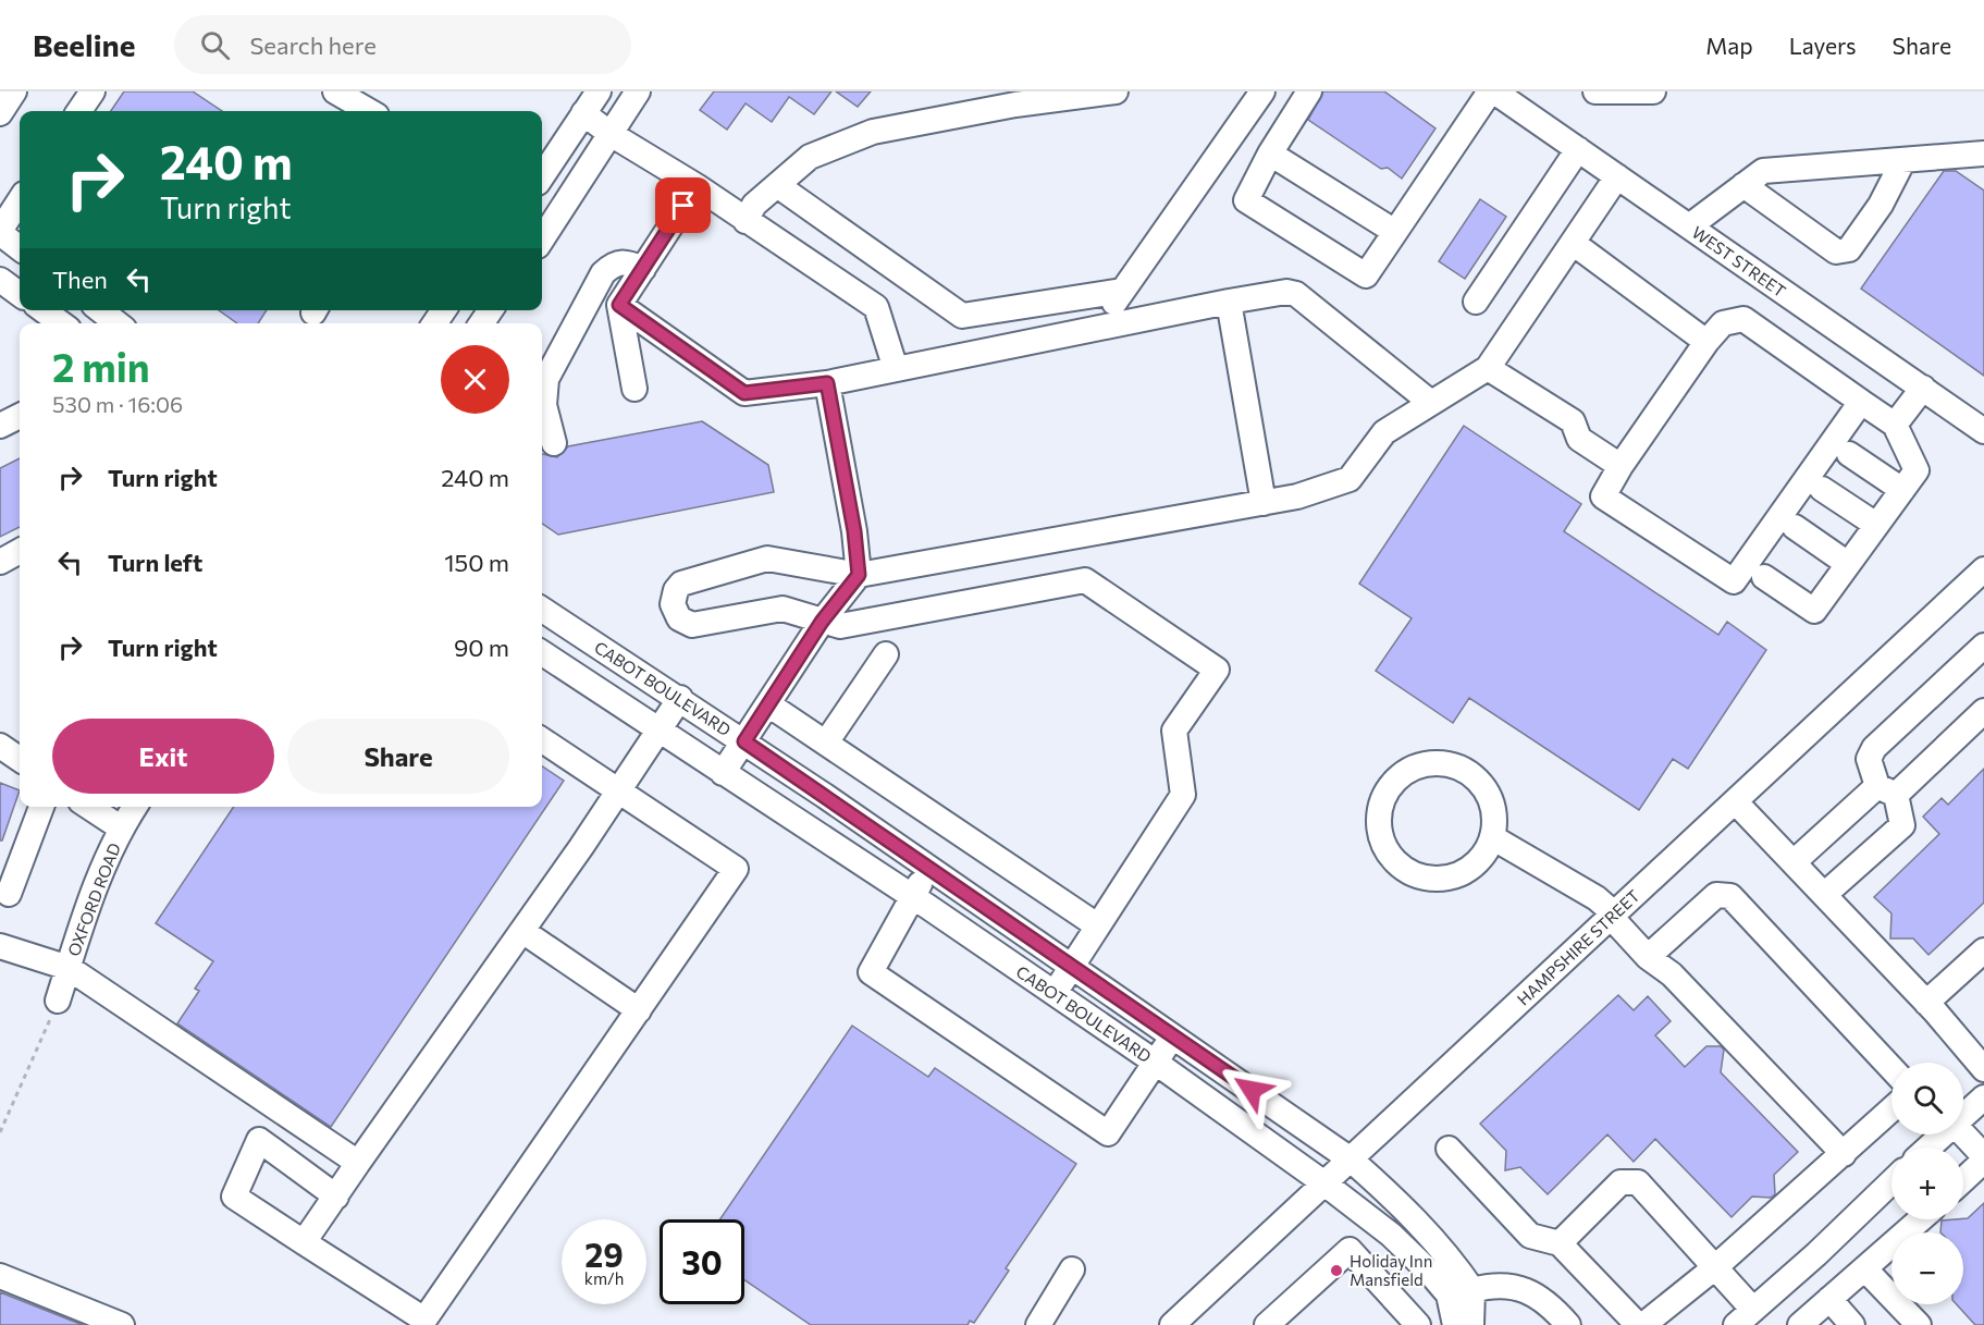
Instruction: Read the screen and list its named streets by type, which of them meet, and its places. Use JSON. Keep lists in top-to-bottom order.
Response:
{
  "streets": {
    "street": [
      "WEST STREET",
      "CABOT BOULEVARD",
      "OXFORD ROAD",
      "HAMPSHIRE STREET"
    ]
  },
  "crossings": [
    ["CABOT BOULEVARD", "HAMPSHIRE STREET"]
  ],
  "places": ["Holiday Inn Mansfield"],
  "page": {
    "header": "Beeline",
    "search": "Search here",
    "nav": ["Map", "Layers", "Share"],
    "turn": ["240 m", "Turn right"],
    "then": "Then",
    "heading": ["2 min", "530 m · 16:06"],
    "list": [
      {
        "name": "Turn right",
        "value": "240 m"
      },
      {
        "name": "Turn left",
        "value": "150 m"
      },
      {
        "name": "Turn right",
        "value": "90 m"
      }
    ],
    "buttons": ["Exit", "Share"],
    "map_buttons": ["+", "−"],
    "speed": "29 km/h",
    "limit": "30"
  }
}
